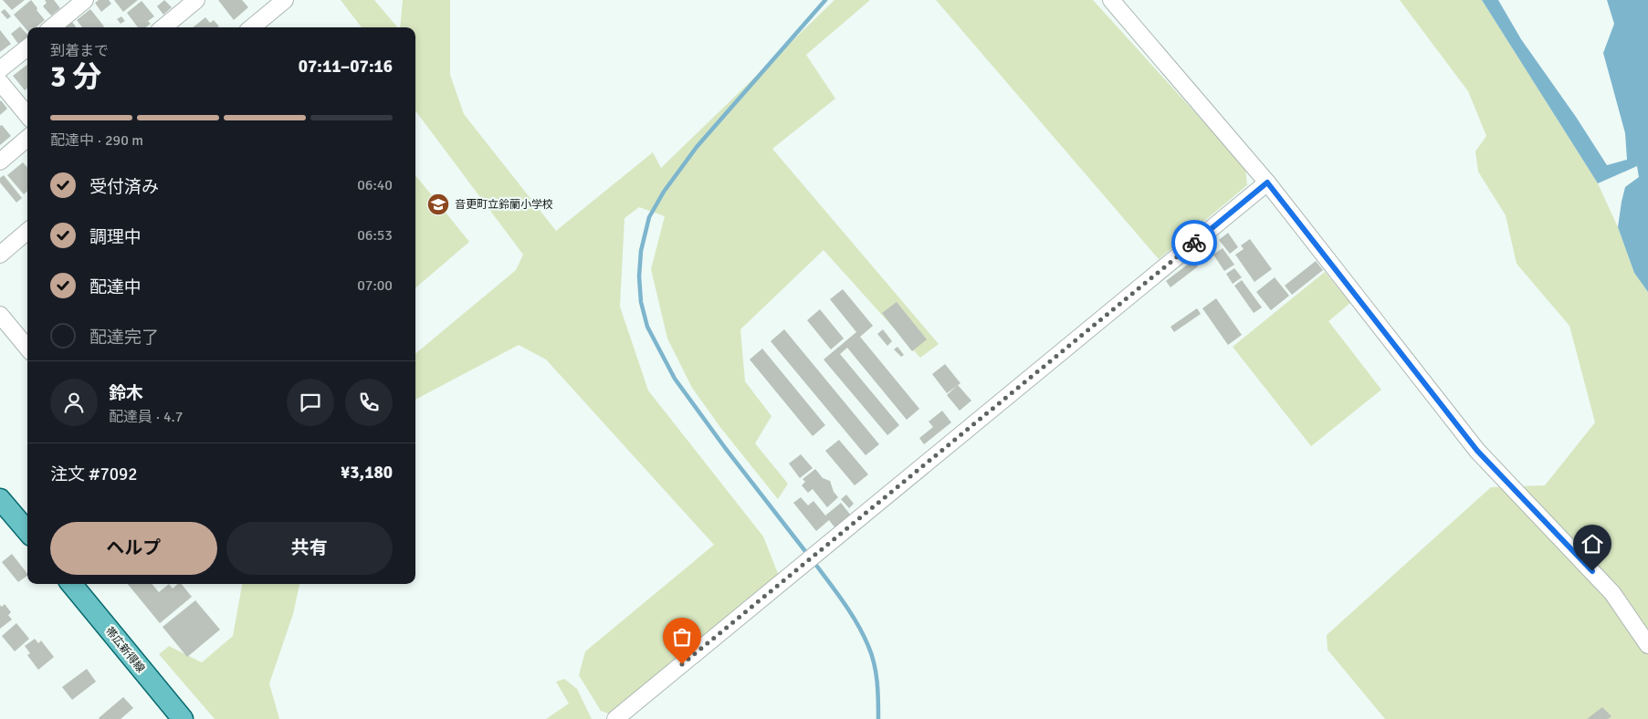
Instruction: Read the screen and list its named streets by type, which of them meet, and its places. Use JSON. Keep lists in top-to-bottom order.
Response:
{
  "streets": {
    "main road": ["帯広新得線"]
  },
  "places": {
    "school or university": ["音更町立鈴蘭小学校"]
  },
  "page": {
    "heading": ["3 分", "到着まで", "07:11–07:16"],
    "panel": [
      "鈴木",
      "配達員 · 4.7",
      "注文 #7092",
      "¥3,180"
    ],
    "bar": "配達中 · 290 m",
    "list": [
      ["受付済み", "06:40"],
      ["調理中", "06:53"],
      ["配達中", "07:00"],
      "配達完了"
    ],
    "buttons": ["ヘルプ", "共有"]
  }
}
